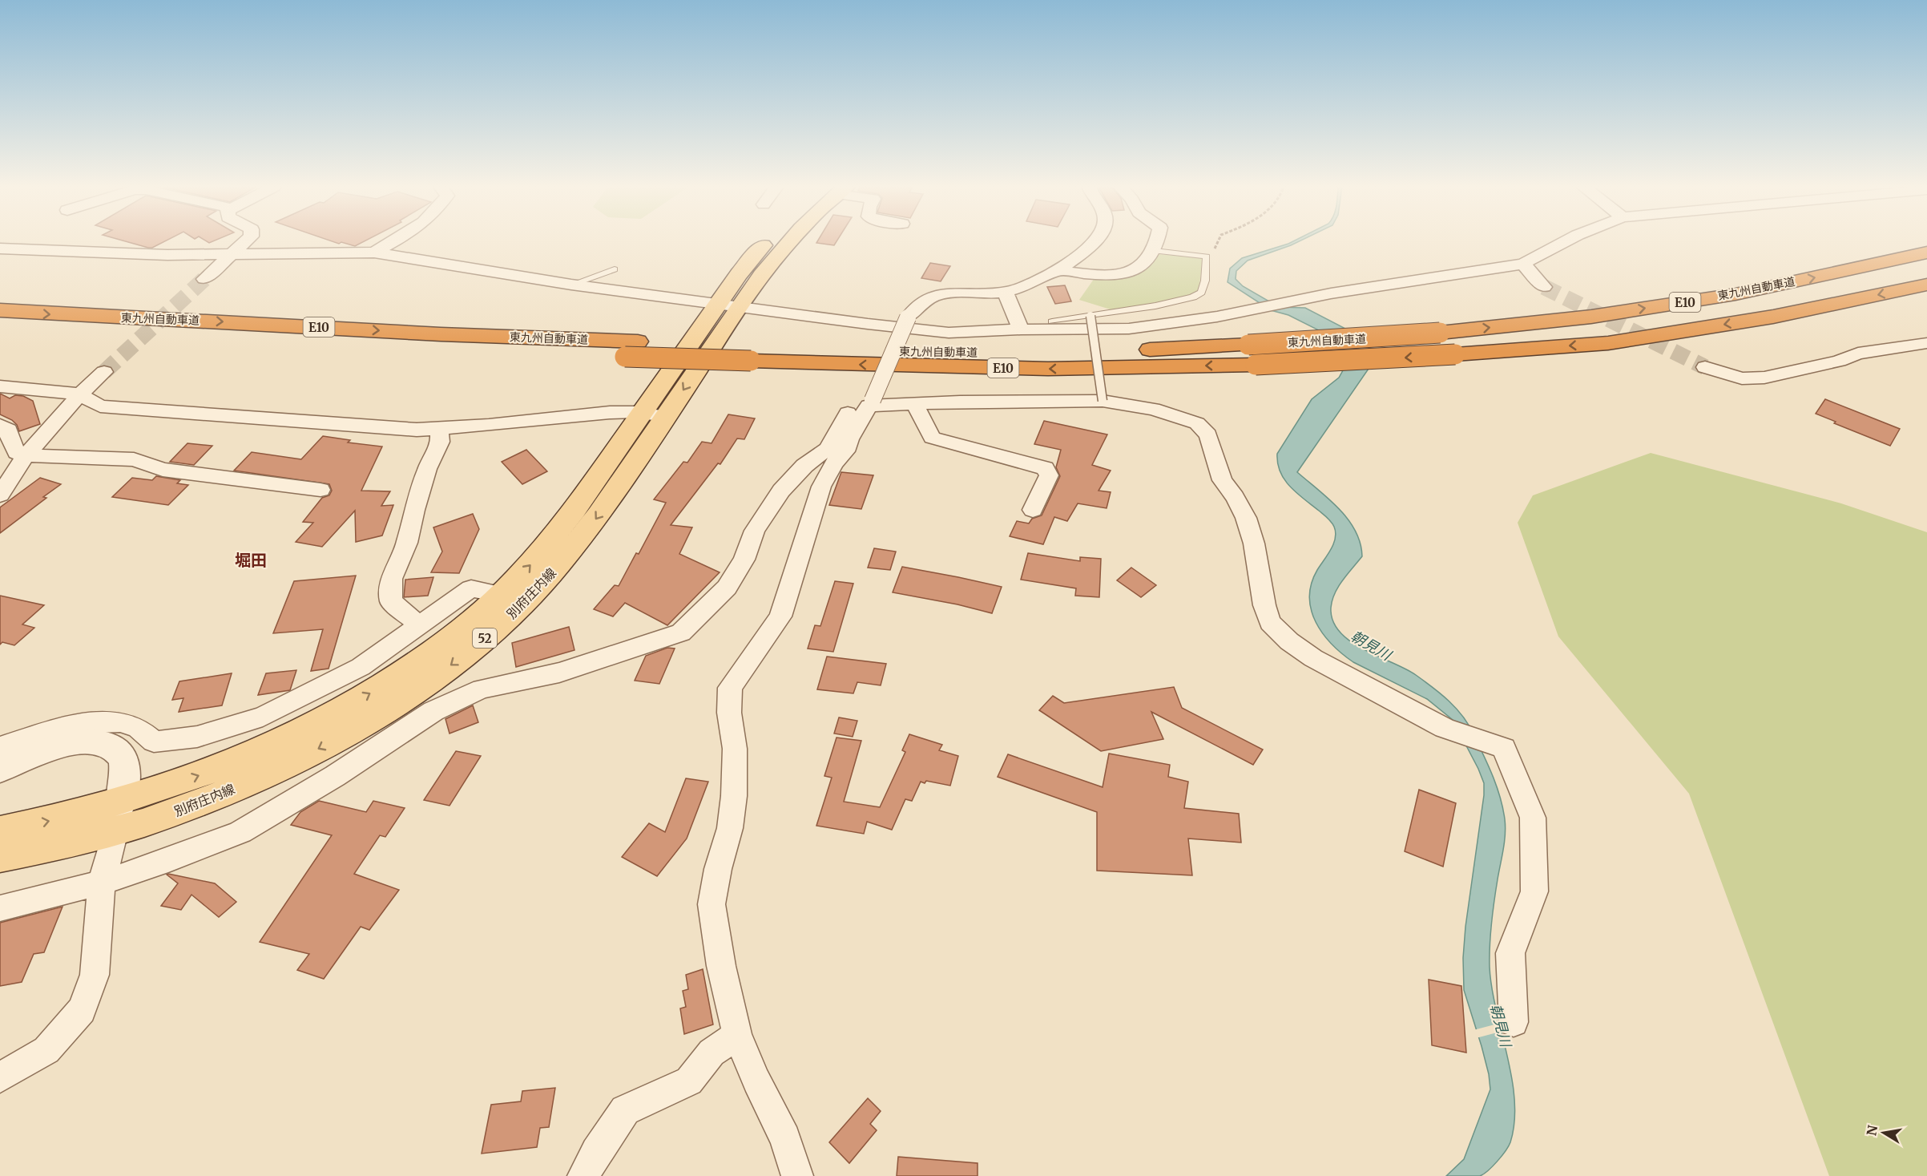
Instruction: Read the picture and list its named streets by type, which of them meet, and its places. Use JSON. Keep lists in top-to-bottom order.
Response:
{
  "streets": {
    "highway": ["東九州自動車道", "E10"],
    "main road": ["別府庄内線", "52"]
  },
  "districts": ["堀田"],
  "water": ["朝見川"],
  "north": "left"
}
